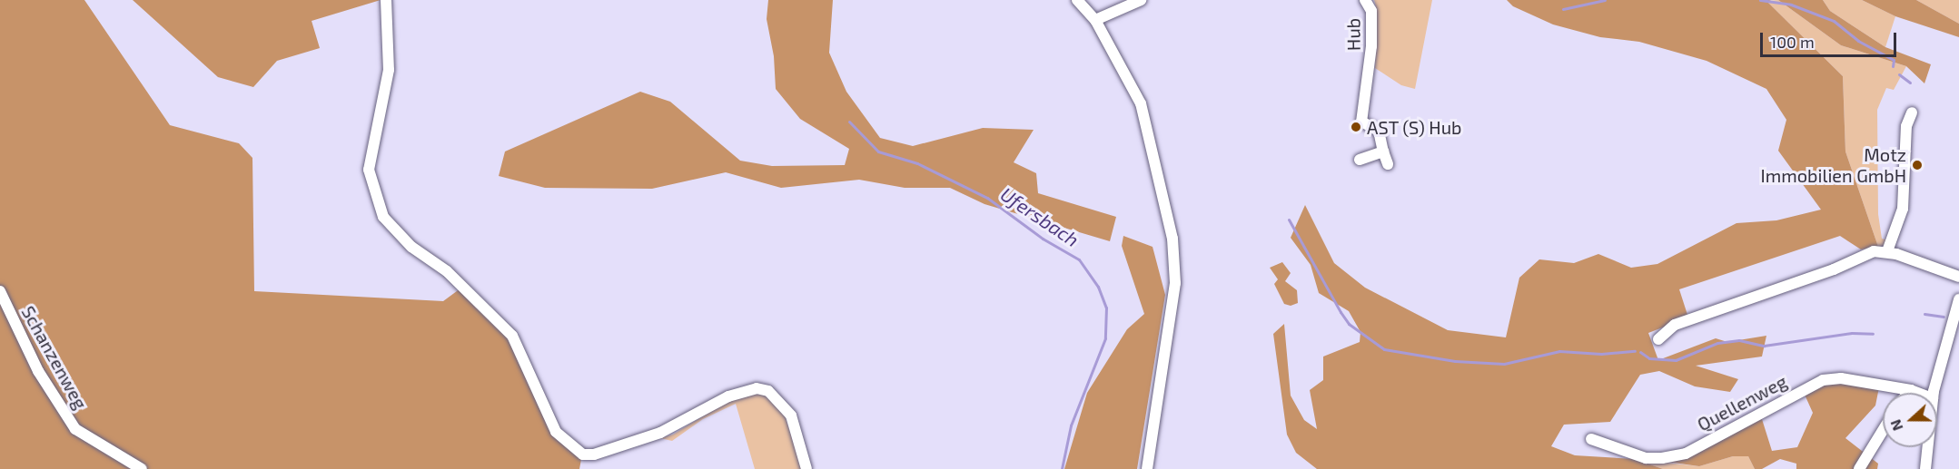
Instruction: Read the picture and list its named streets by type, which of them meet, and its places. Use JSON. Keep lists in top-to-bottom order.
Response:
{
  "streets": {
    "street": ["Hub", "Schanzenweg", "Quellenweg"]
  },
  "water": ["Ufersbach"],
  "places": ["AST (S) Hub", "Motz Immobilien GmbH"],
  "scale_bar": "100 m",
  "north": "left"
}
